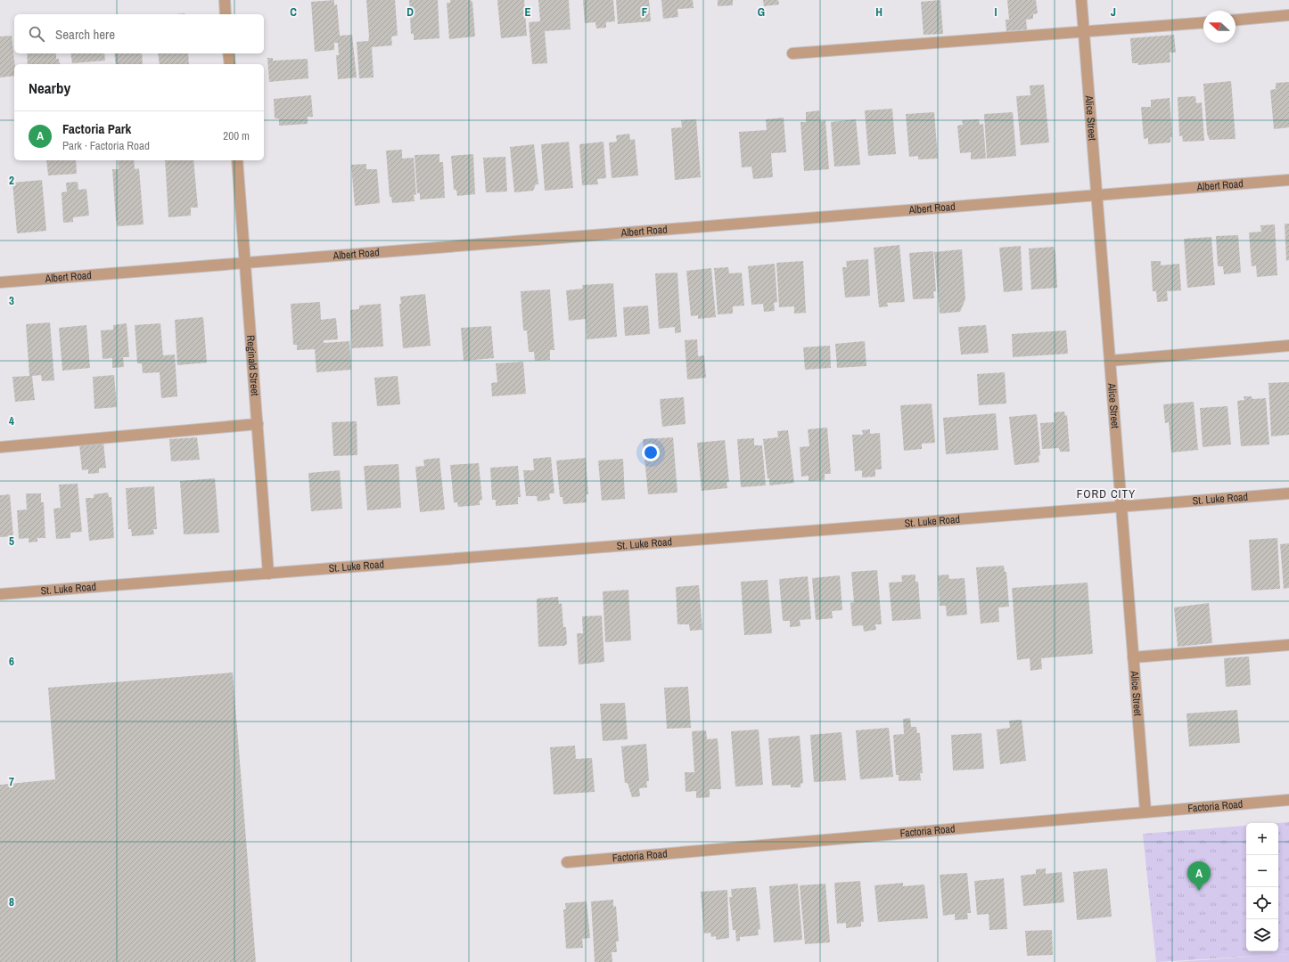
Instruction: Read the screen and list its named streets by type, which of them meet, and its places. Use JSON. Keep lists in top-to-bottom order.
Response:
{
  "streets": {
    "street": [
      "Alice Street",
      "Albert Road",
      "Reginald Street",
      "St. Luke Road",
      "Factoria Road"
    ]
  },
  "crossings": [
    ["Alice Street", "Albert Road"],
    ["Alice Street", "St. Luke Road"],
    ["Alice Street", "Factoria Road"],
    ["Albert Road", "Reginald Street"],
    ["Reginald Street", "St. Luke Road"]
  ],
  "districts": ["FORD CITY"],
  "north": "left",
  "page": {
    "search": "Search here",
    "heading": "Nearby",
    "list": [
      {
        "mark": "A",
        "name": "Factoria Park",
        "note": "Park · Factoria Road",
        "value": "200 m"
      }
    ],
    "map_buttons": ["+", "−"],
    "pins": "A"
  },
  "grid": {
    "columns": [
      "C",
      "D",
      "E",
      "F",
      "G",
      "H",
      "I",
      "J"
    ],
    "rows": [
      "2",
      "3",
      "4",
      "5",
      "6",
      "7",
      "8"
    ]
  }
}
